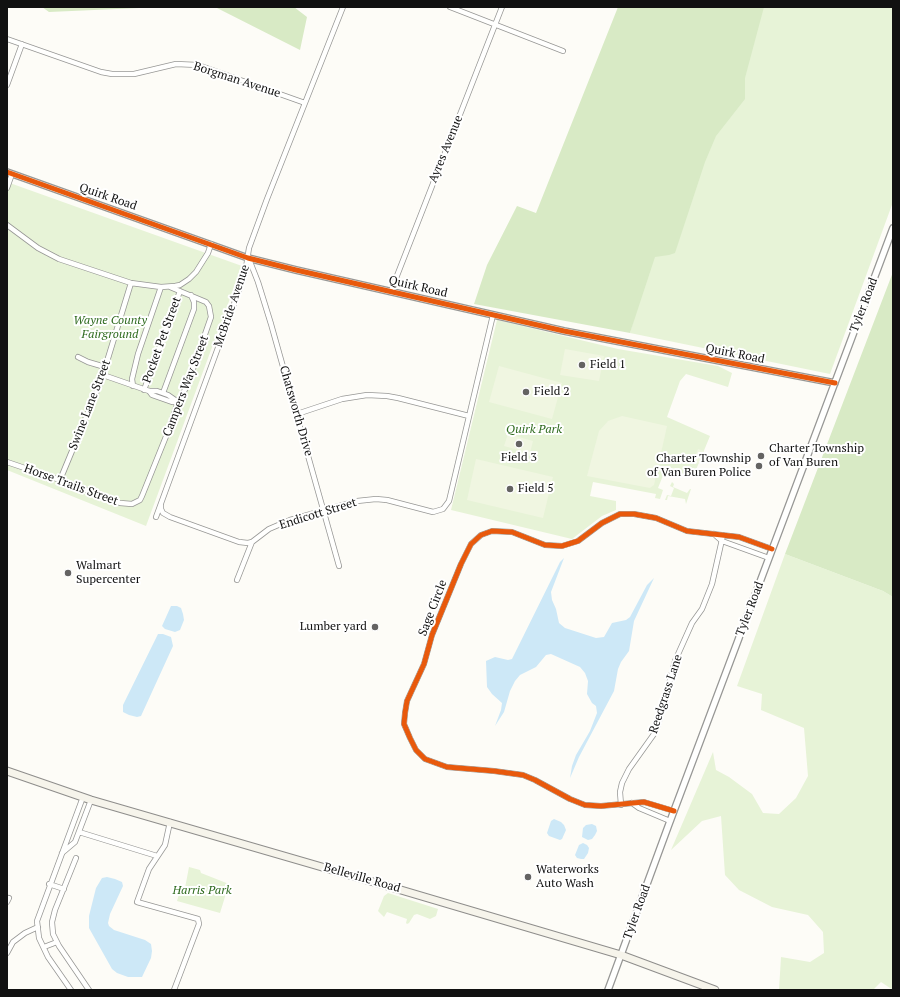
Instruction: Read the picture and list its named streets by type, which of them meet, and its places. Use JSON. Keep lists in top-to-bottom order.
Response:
{
  "streets": {
    "main road": ["Belleville Road"],
    "street": [
      "Borgman Avenue",
      "Ayres Avenue",
      "Quirk Road",
      "Tyler Road",
      "McBride Avenue",
      "Pocket Pet Street",
      "Campers Way Street",
      "Swine Lane Street",
      "Chatsworth Drive",
      "Horse Trails Street",
      "Endicott Street",
      "Sage Circle",
      "Reedgrass Lane"
    ]
  },
  "crossings": [
    ["Borgman Avenue", "McBride Avenue"],
    ["Ayres Avenue", "Quirk Road"],
    ["Quirk Road", "Tyler Road"],
    ["Quirk Road", "McBride Avenue"],
    ["Quirk Road", "Chatsworth Drive"],
    ["Tyler Road", "Sage Circle"],
    ["Tyler Road", "Belleville Road"],
    ["McBride Avenue", "Chatsworth Drive"],
    ["Pocket Pet Street", "Campers Way Street"],
    ["Campers Way Street", "Horse Trails Street"],
    ["Swine Lane Street", "Horse Trails Street"],
    ["Chatsworth Drive", "Endicott Street"],
    ["Sage Circle", "Reedgrass Lane"]
  ],
  "parks": ["Wayne County Fairground", "Quirk Park", "Harris Park"],
  "places": [
    "Field 1",
    "Field 2",
    "Field 3",
    "Charter Township of Van Buren",
    "Charter Township of Van Buren Police",
    "Field 5",
    "Walmart Supercenter",
    "Lumber yard",
    "Waterworks Auto Wash"
  ]
}
